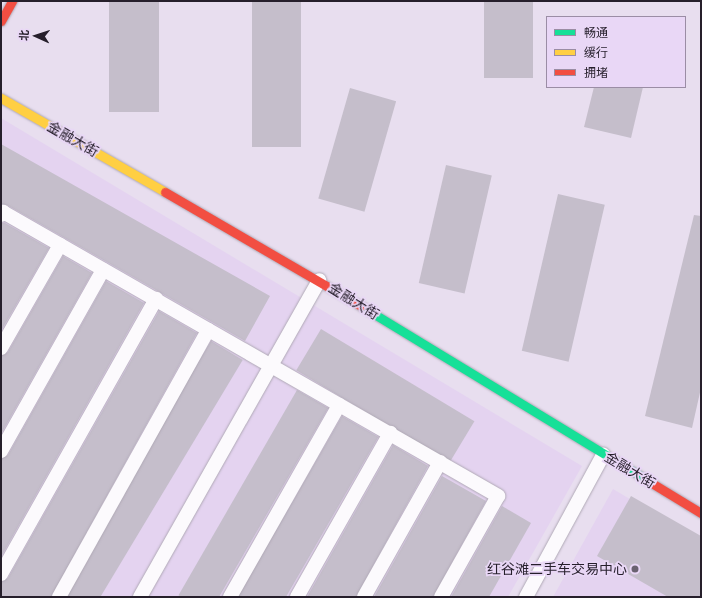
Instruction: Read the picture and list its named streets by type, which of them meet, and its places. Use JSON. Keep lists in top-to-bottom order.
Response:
{
  "streets": {
    "street": ["金融大街"]
  },
  "places": ["红谷滩二手车交易中心"],
  "legend": ["畅通", "缓行", "拥堵"],
  "north": "left"
}
